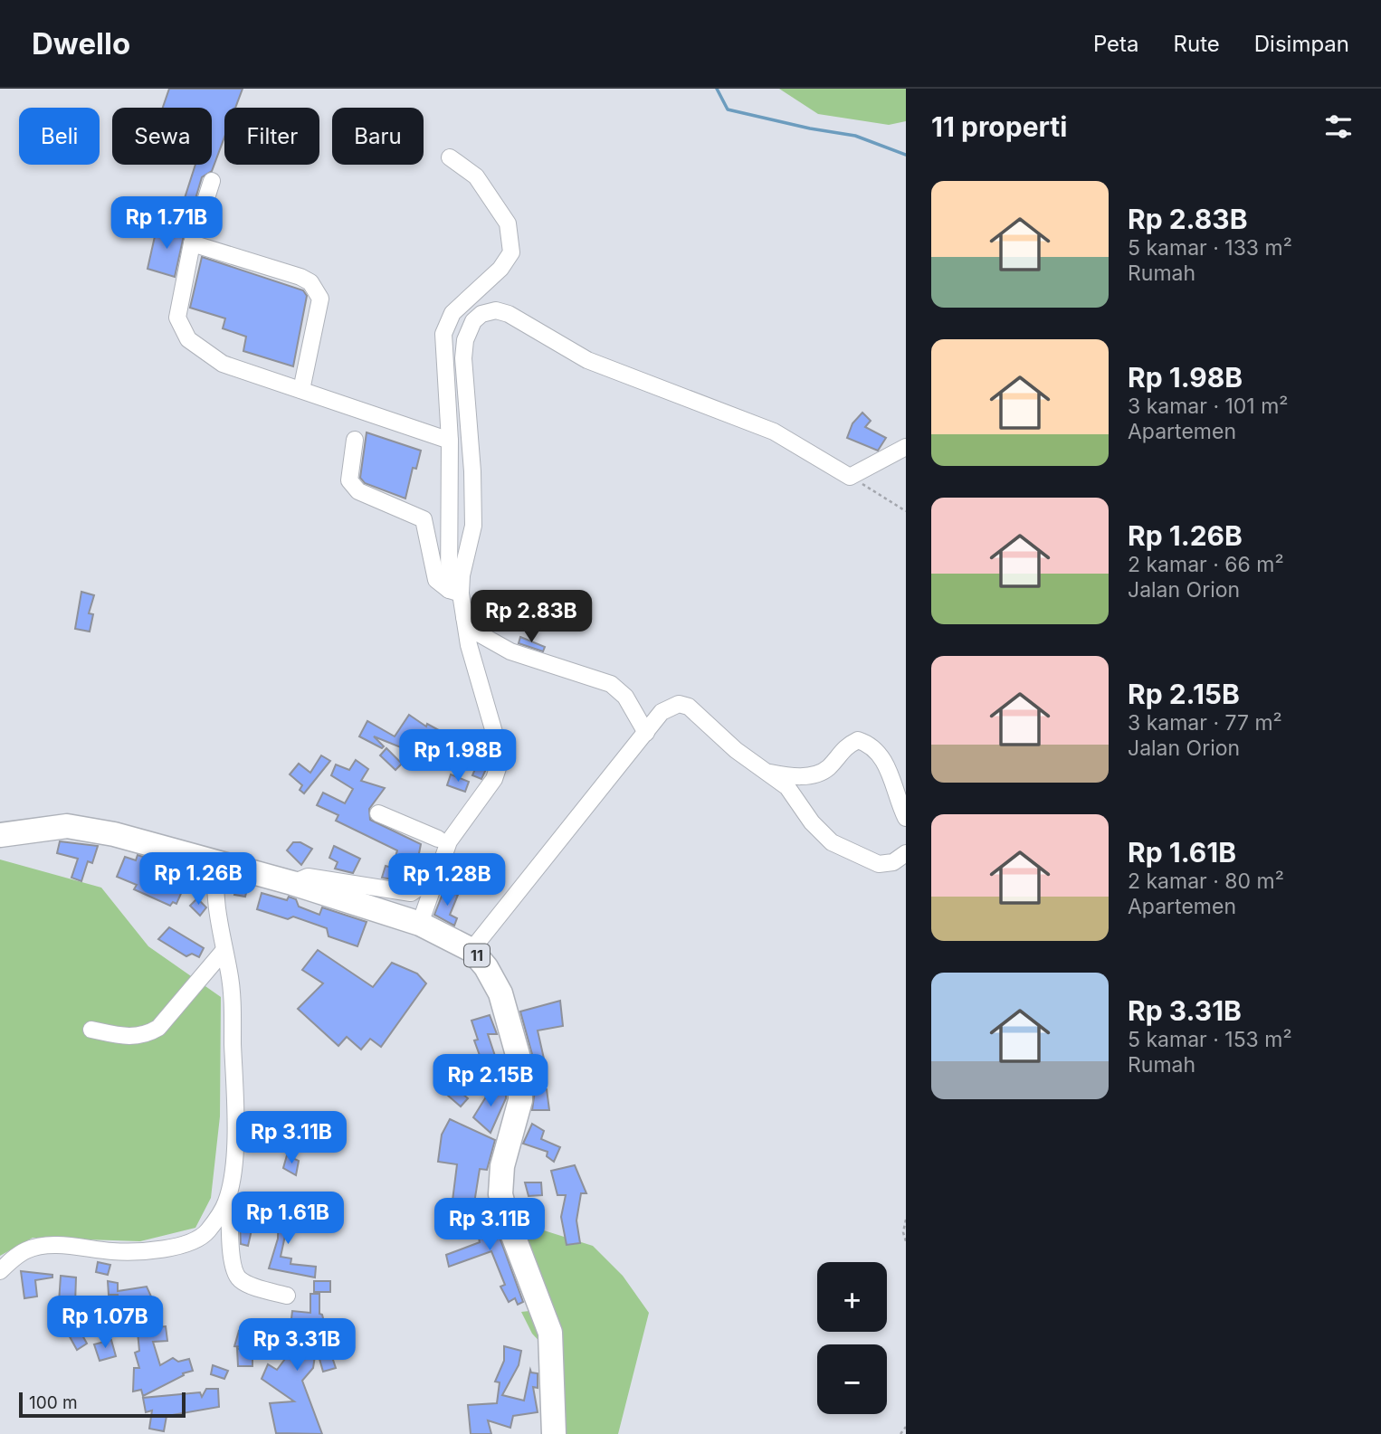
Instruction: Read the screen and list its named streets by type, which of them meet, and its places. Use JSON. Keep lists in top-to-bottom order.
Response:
{
  "streets": {
    "highway": ["11"]
  },
  "scale_bar": "100 m",
  "page": {
    "header": "Dwello",
    "nav": ["Peta", "Rute", "Disimpan"],
    "heading": "11 properti",
    "chip": [
      "Beli",
      "Sewa",
      "Filter",
      "Baru"
    ],
    "list": [
      {
        "name": "Rp 2.83B",
        "note": "5 kamar · 133 m² · Rumah"
      },
      {
        "name": "Rp 1.98B",
        "note": "3 kamar · 101 m² · Apartemen"
      },
      {
        "name": "Rp 1.26B",
        "note": "2 kamar · 66 m² · Jalan Orion"
      },
      {
        "name": "Rp 2.15B",
        "note": "3 kamar · 77 m² · Jalan Orion"
      },
      {
        "name": "Rp 1.61B",
        "note": "2 kamar · 80 m² · Apartemen"
      },
      {
        "name": "Rp 3.31B",
        "note": "5 kamar · 153 m² · Rumah"
      }
    ],
    "price": [
      "Rp 1.71B",
      "Rp 2.83B",
      "Rp 1.98B",
      "Rp 1.26B",
      "Rp 1.28B",
      "Rp 2.15B",
      "Rp 3.11B",
      "Rp 1.61B",
      "Rp 3.11B",
      "Rp 1.07B",
      "Rp 3.31B"
    ],
    "map_buttons": ["+", "−"],
    "scale": "100 m"
  }
}
